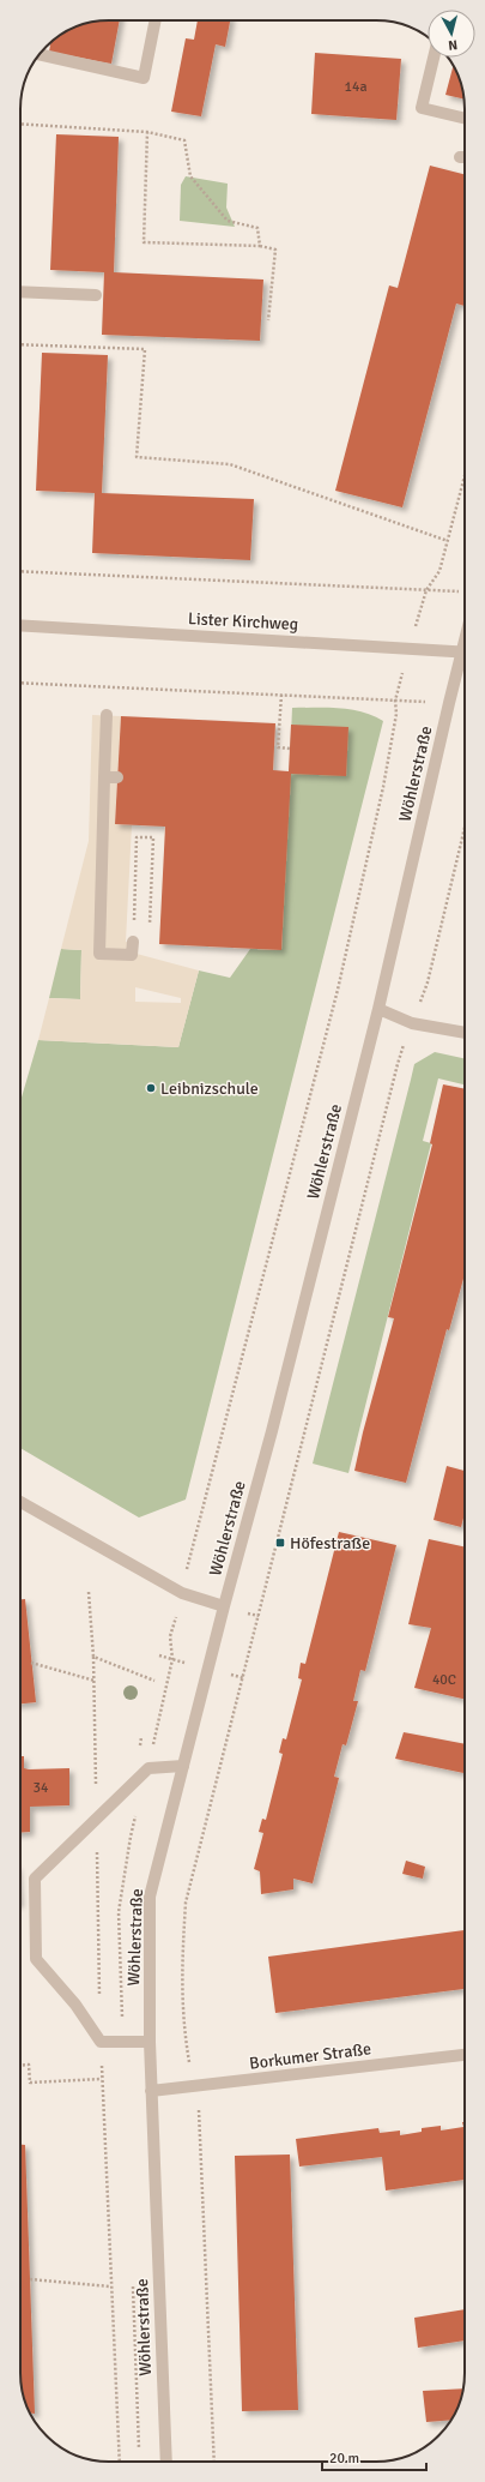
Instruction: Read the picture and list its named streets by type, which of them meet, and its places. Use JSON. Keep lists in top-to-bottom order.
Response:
{
  "streets": {
    "street": ["Lister Kirchweg", "Wöhlerstraße", "Borkumer Straße"]
  },
  "crossings": [
    ["Wöhlerstraße", "Borkumer Straße"]
  ],
  "places": {
    "other": ["Leibnizschule"],
    "transit": ["Höfestraße"]
  },
  "house_numbers": ["14a", "40C", "34"],
  "scale_bar": "20 m",
  "north": "bottom"
}
